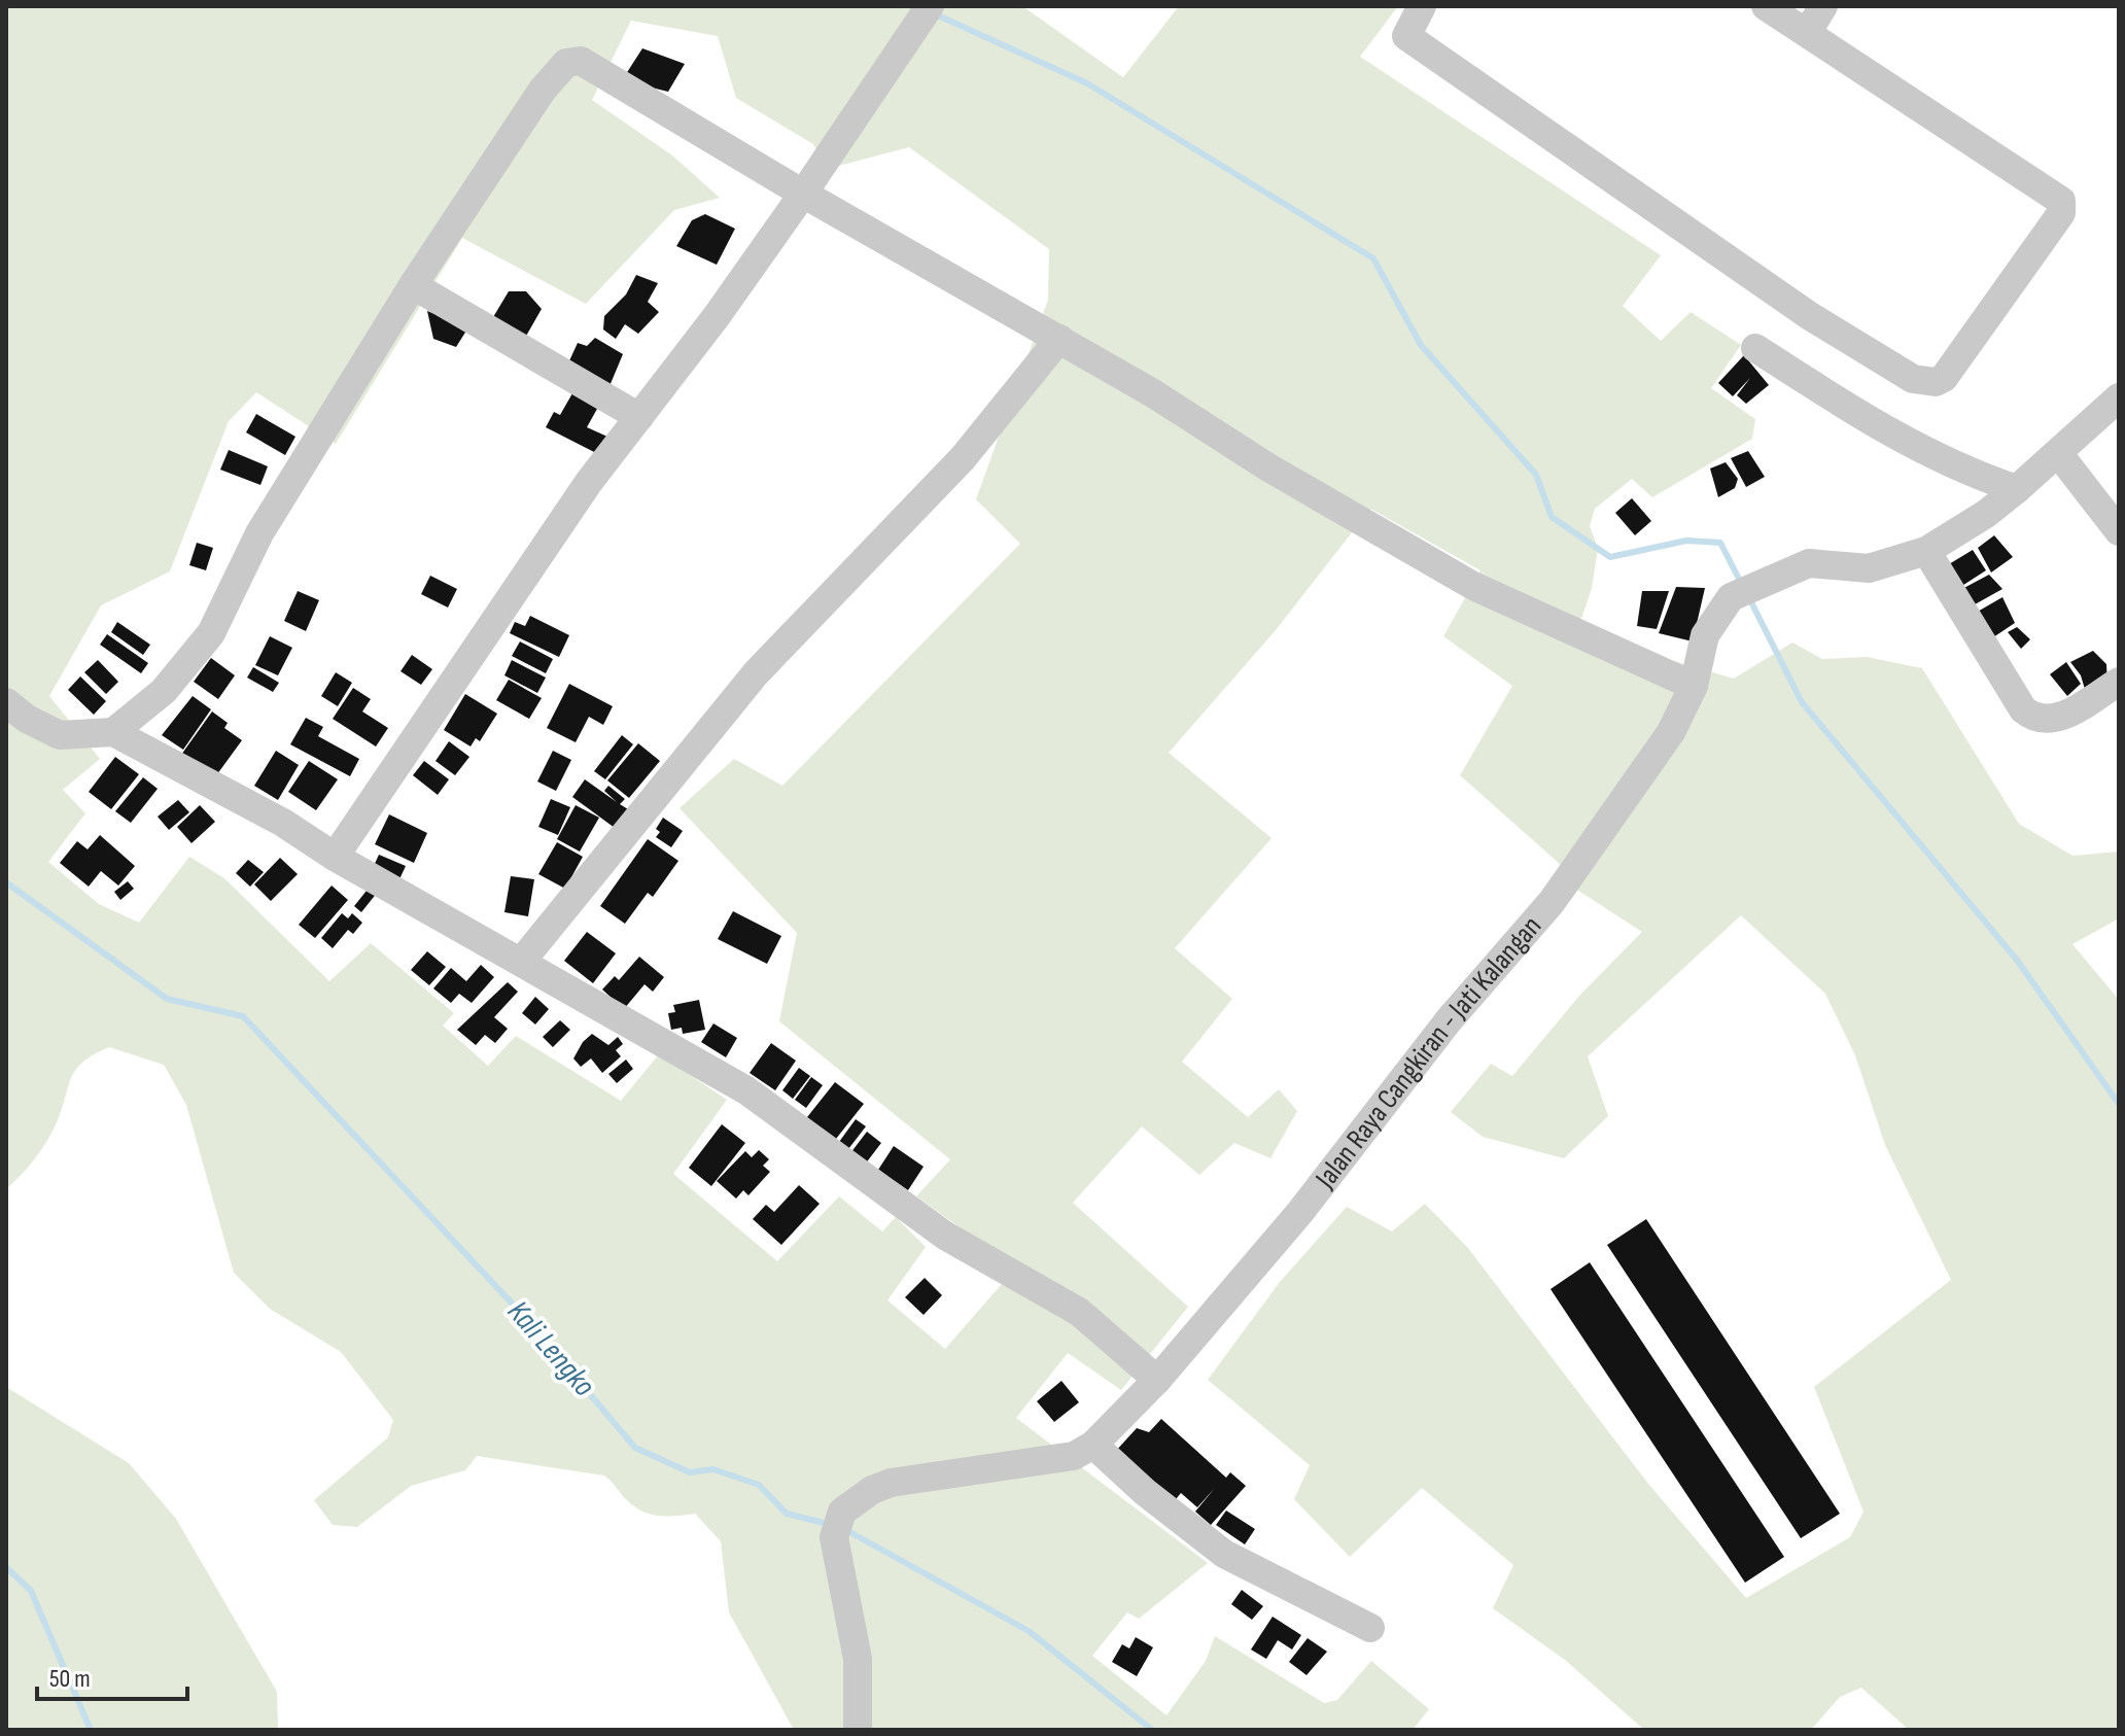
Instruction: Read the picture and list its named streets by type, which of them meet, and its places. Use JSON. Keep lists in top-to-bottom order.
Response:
{
  "streets": {
    "street": ["Jalan Raya Cangkiran - Jati Kalangan"]
  },
  "water": ["Kali Lengko"],
  "scale_bar": "50 m"
}
